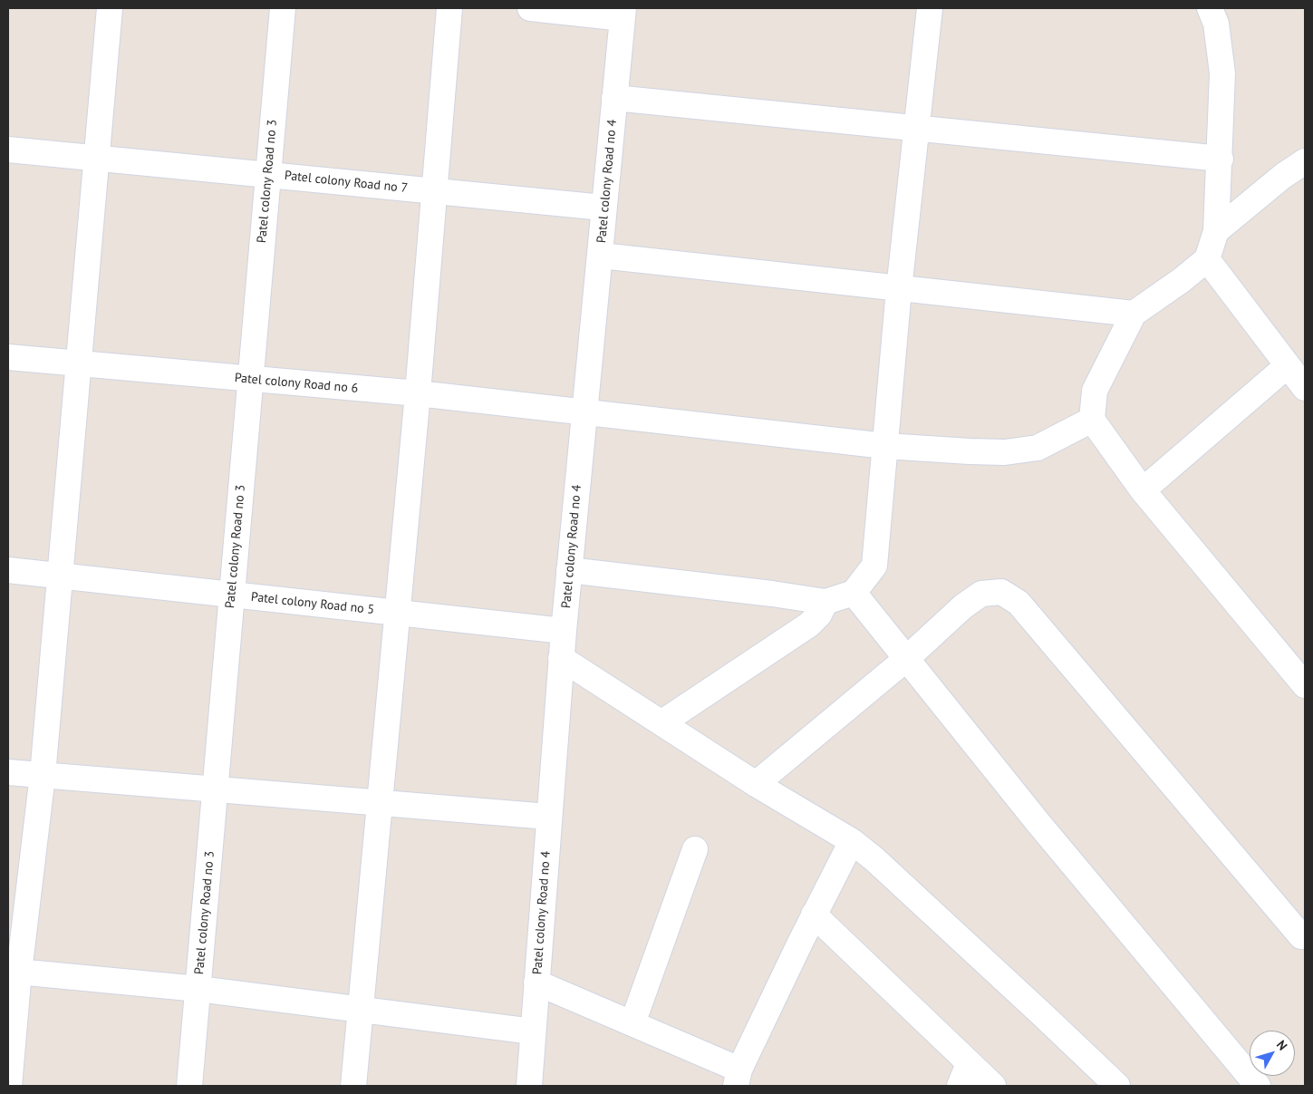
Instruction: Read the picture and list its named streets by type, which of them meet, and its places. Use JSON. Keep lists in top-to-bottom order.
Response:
{
  "streets": {
    "street": [
      "Patel colony Road no 3",
      "Patel colony Road no 4",
      "Patel colony Road no 7",
      "Patel colony Road no 6",
      "Patel colony Road no 5"
    ]
  },
  "crossings": [
    ["Patel colony Road no 3", "Patel colony Road no 7"],
    ["Patel colony Road no 3", "Patel colony Road no 6"],
    ["Patel colony Road no 3", "Patel colony Road no 5"],
    ["Patel colony Road no 4", "Patel colony Road no 7"],
    ["Patel colony Road no 4", "Patel colony Road no 6"],
    ["Patel colony Road no 4", "Patel colony Road no 5"]
  ],
  "north": "top right"
}
